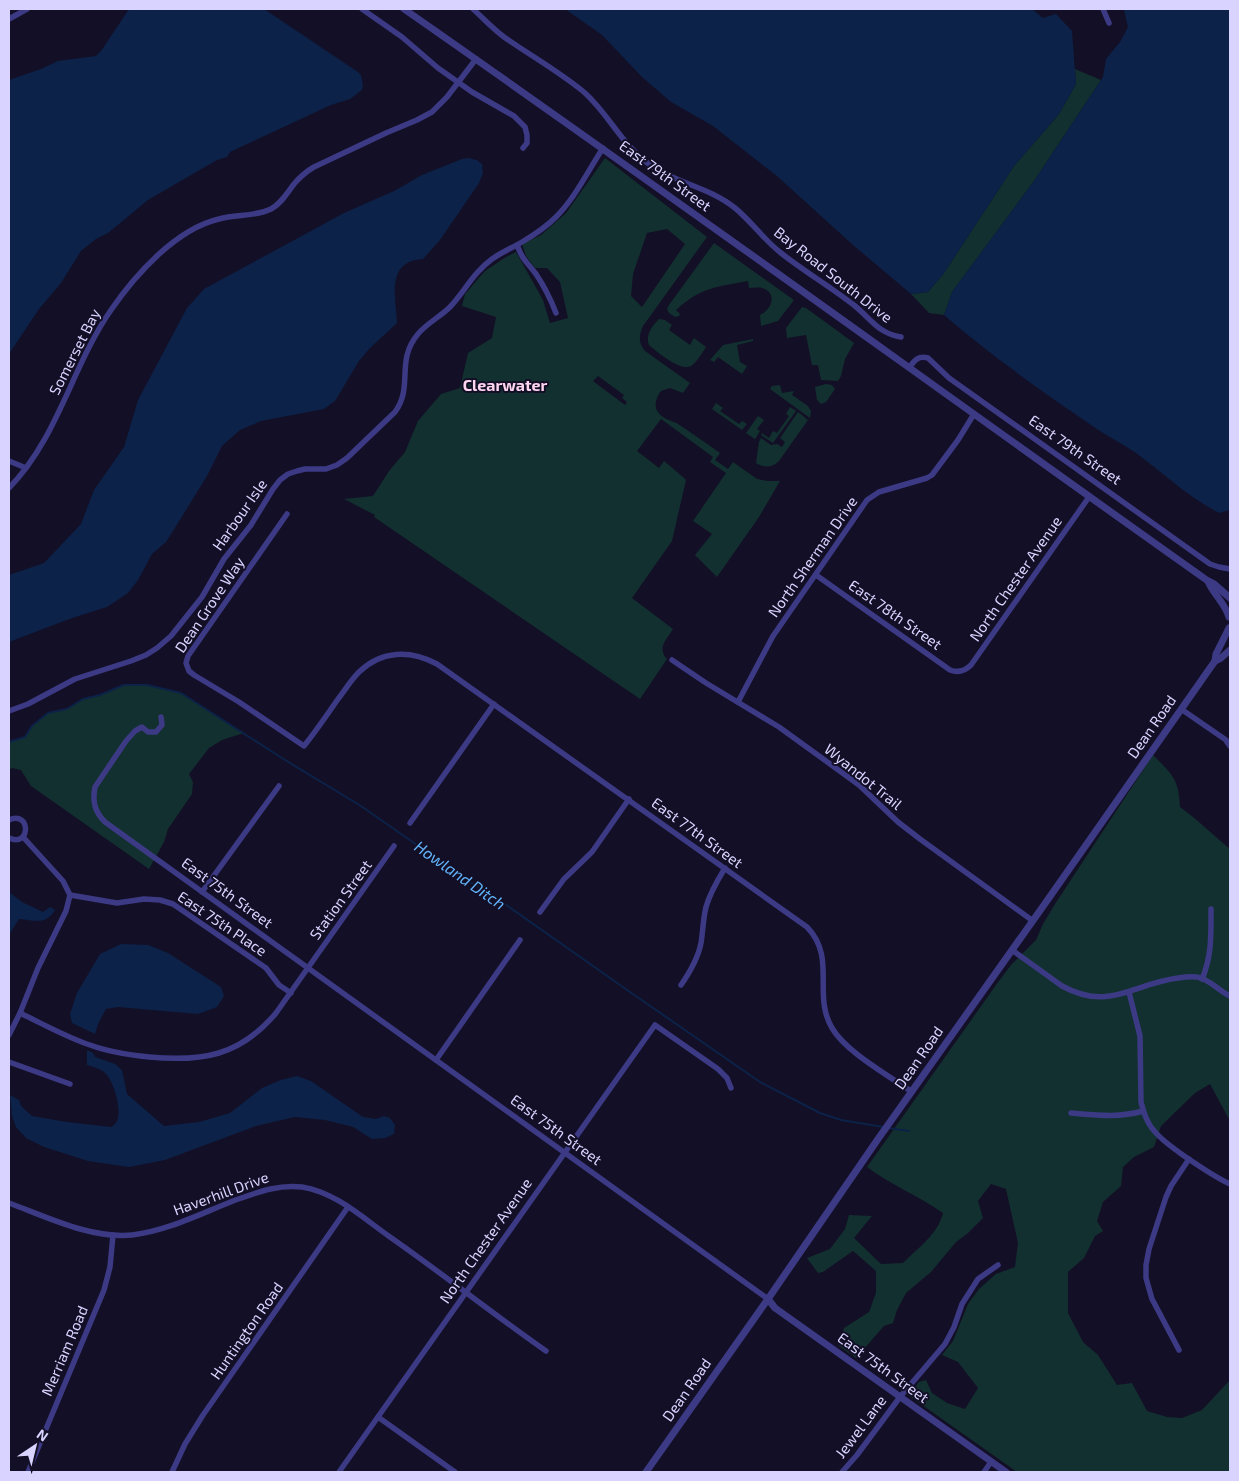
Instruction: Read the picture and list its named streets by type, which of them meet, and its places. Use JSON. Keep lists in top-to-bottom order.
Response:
{
  "streets": {
    "street": [
      "East 79th Street",
      "Bay Road South Drive",
      "Somerset Bay",
      "Harbour Isle",
      "North Sherman Drive",
      "North Chester Avenue",
      "Dean Grove Way",
      "East 78th Street",
      "Dean Road",
      "Wyandot Trail",
      "East 77th Street",
      "East 75th Street",
      "Station Street",
      "East 75th Place",
      "Haverhill Drive",
      "Huntington Road",
      "Merriam Road",
      "Jewel Lane"
    ]
  },
  "crossings": [
    ["East 79th Street", "Somerset Bay"],
    ["East 79th Street", "Harbour Isle"],
    ["East 79th Street", "North Sherman Drive"],
    ["East 79th Street", "North Chester Avenue"],
    ["North Sherman Drive", "East 78th Street"],
    ["North Sherman Drive", "Wyandot Trail"],
    ["North Chester Avenue", "East 78th Street"],
    ["North Chester Avenue", "East 75th Street"],
    ["North Chester Avenue", "Haverhill Drive"],
    ["Dean Grove Way", "East 77th Street"],
    ["Dean Road", "Wyandot Trail"],
    ["Dean Road", "East 77th Street"],
    ["Dean Road", "East 75th Street"],
    ["East 75th Street", "Station Street"],
    ["East 75th Street", "Jewel Lane"],
    ["Station Street", "East 75th Place"],
    ["Haverhill Drive", "Huntington Road"],
    ["Haverhill Drive", "Merriam Road"]
  ],
  "districts": ["Clearwater"],
  "water": ["Howland Ditch"],
  "north": "top right"
}
